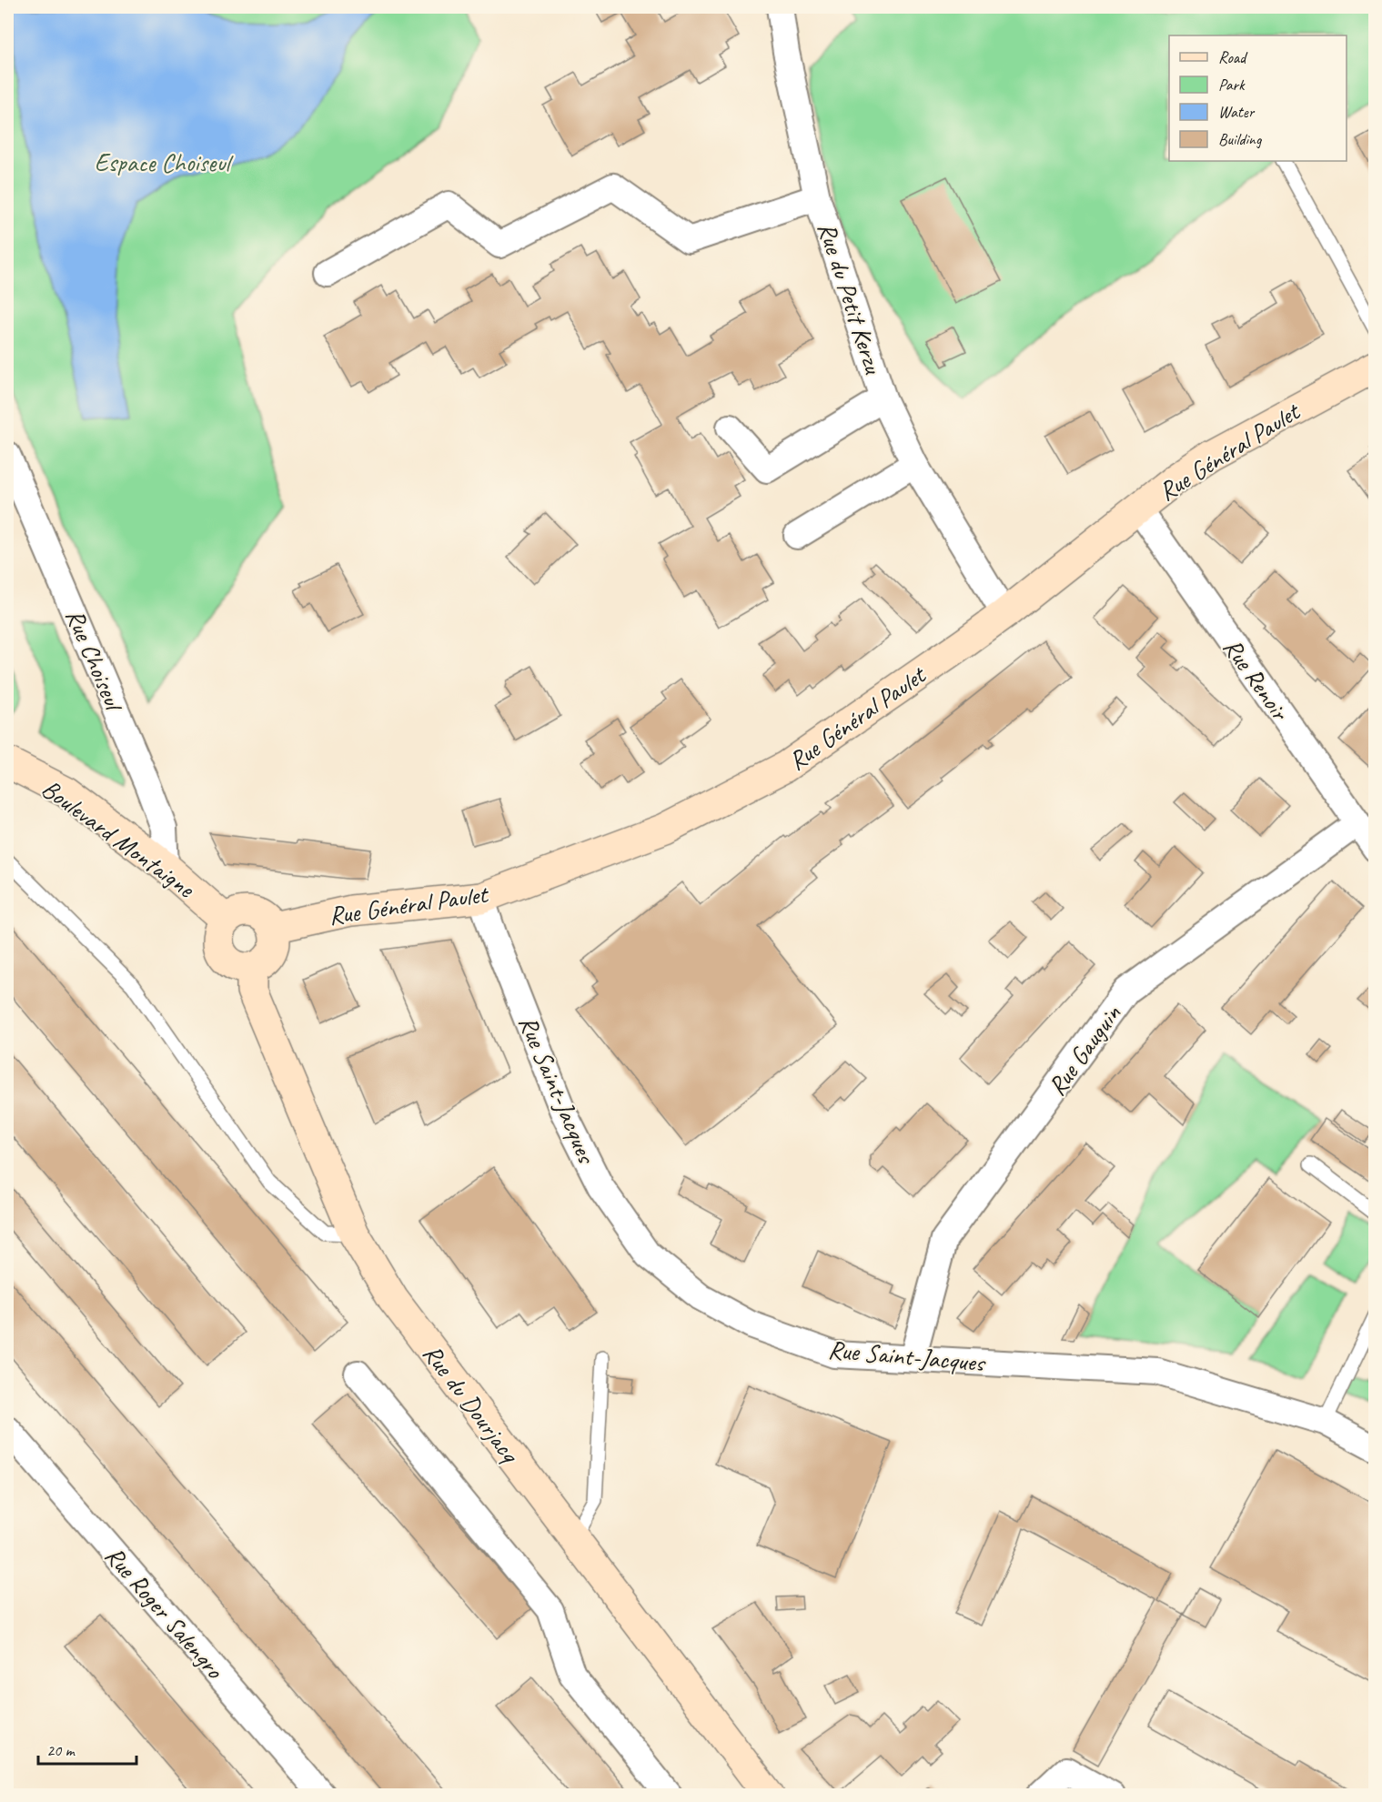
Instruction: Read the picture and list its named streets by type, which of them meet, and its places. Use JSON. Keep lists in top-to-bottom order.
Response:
{
  "streets": {
    "main road": ["Rue Général Paulet", "Boulevard Montaigne", "Rue du Dourjacq"],
    "street": [
      "Rue du Petit Kerzu",
      "Rue Choiseul",
      "Rue Renoir",
      "Rue Gauguin",
      "Rue Saint-Jacques",
      "Rue Roger Salengro"
    ]
  },
  "crossings": [
    ["Rue du Petit Kerzu", "Rue Général Paulet"],
    ["Rue Général Paulet", "Rue Renoir"],
    ["Rue Général Paulet", "Boulevard Montaigne"],
    ["Rue Général Paulet", "Rue Saint-Jacques"],
    ["Rue Général Paulet", "Rue du Dourjacq"],
    ["Rue Choiseul", "Boulevard Montaigne"],
    ["Rue Renoir", "Rue Gauguin"],
    ["Boulevard Montaigne", "Rue du Dourjacq"],
    ["Rue Gauguin", "Rue Saint-Jacques"]
  ],
  "parks": ["Espace Choiseul"],
  "legend": [
    "Road",
    "Park",
    "Water",
    "Building"
  ],
  "scale_bar": "20 m"
}
